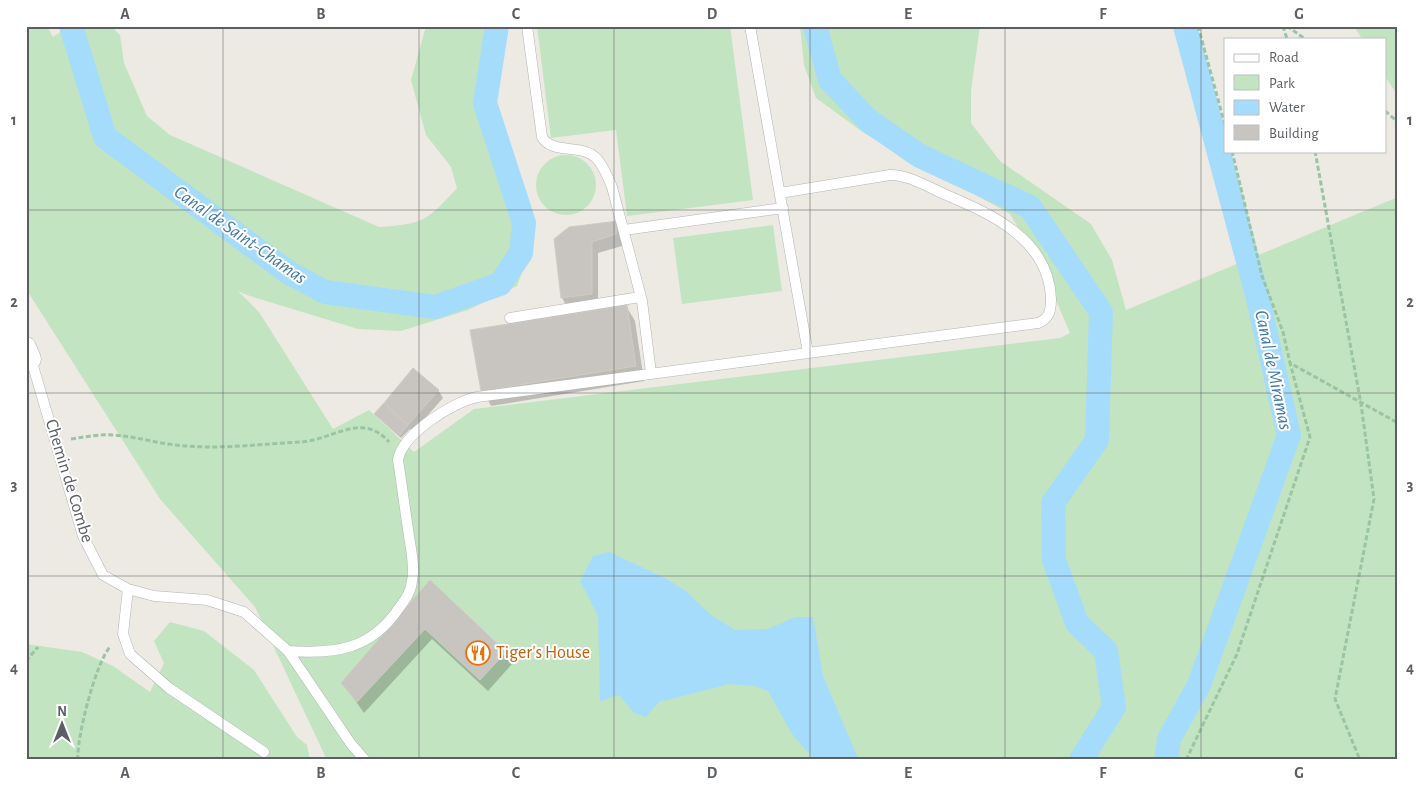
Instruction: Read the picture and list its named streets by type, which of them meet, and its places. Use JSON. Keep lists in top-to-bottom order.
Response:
{
  "streets": {
    "lane": ["Chemin de Combe"]
  },
  "water": ["Canal de Saint-Chamas", "Canal de Miramas"],
  "places": {
    "restaurant": ["Tiger's House"]
  },
  "legend": [
    "Road",
    "Park",
    "Water",
    "Building"
  ],
  "north": "top",
  "grid": {
    "columns": [
      "A",
      "B",
      "C",
      "D",
      "E",
      "F",
      "G"
    ],
    "rows": [
      "1",
      "2",
      "3",
      "4"
    ]
  }
}
